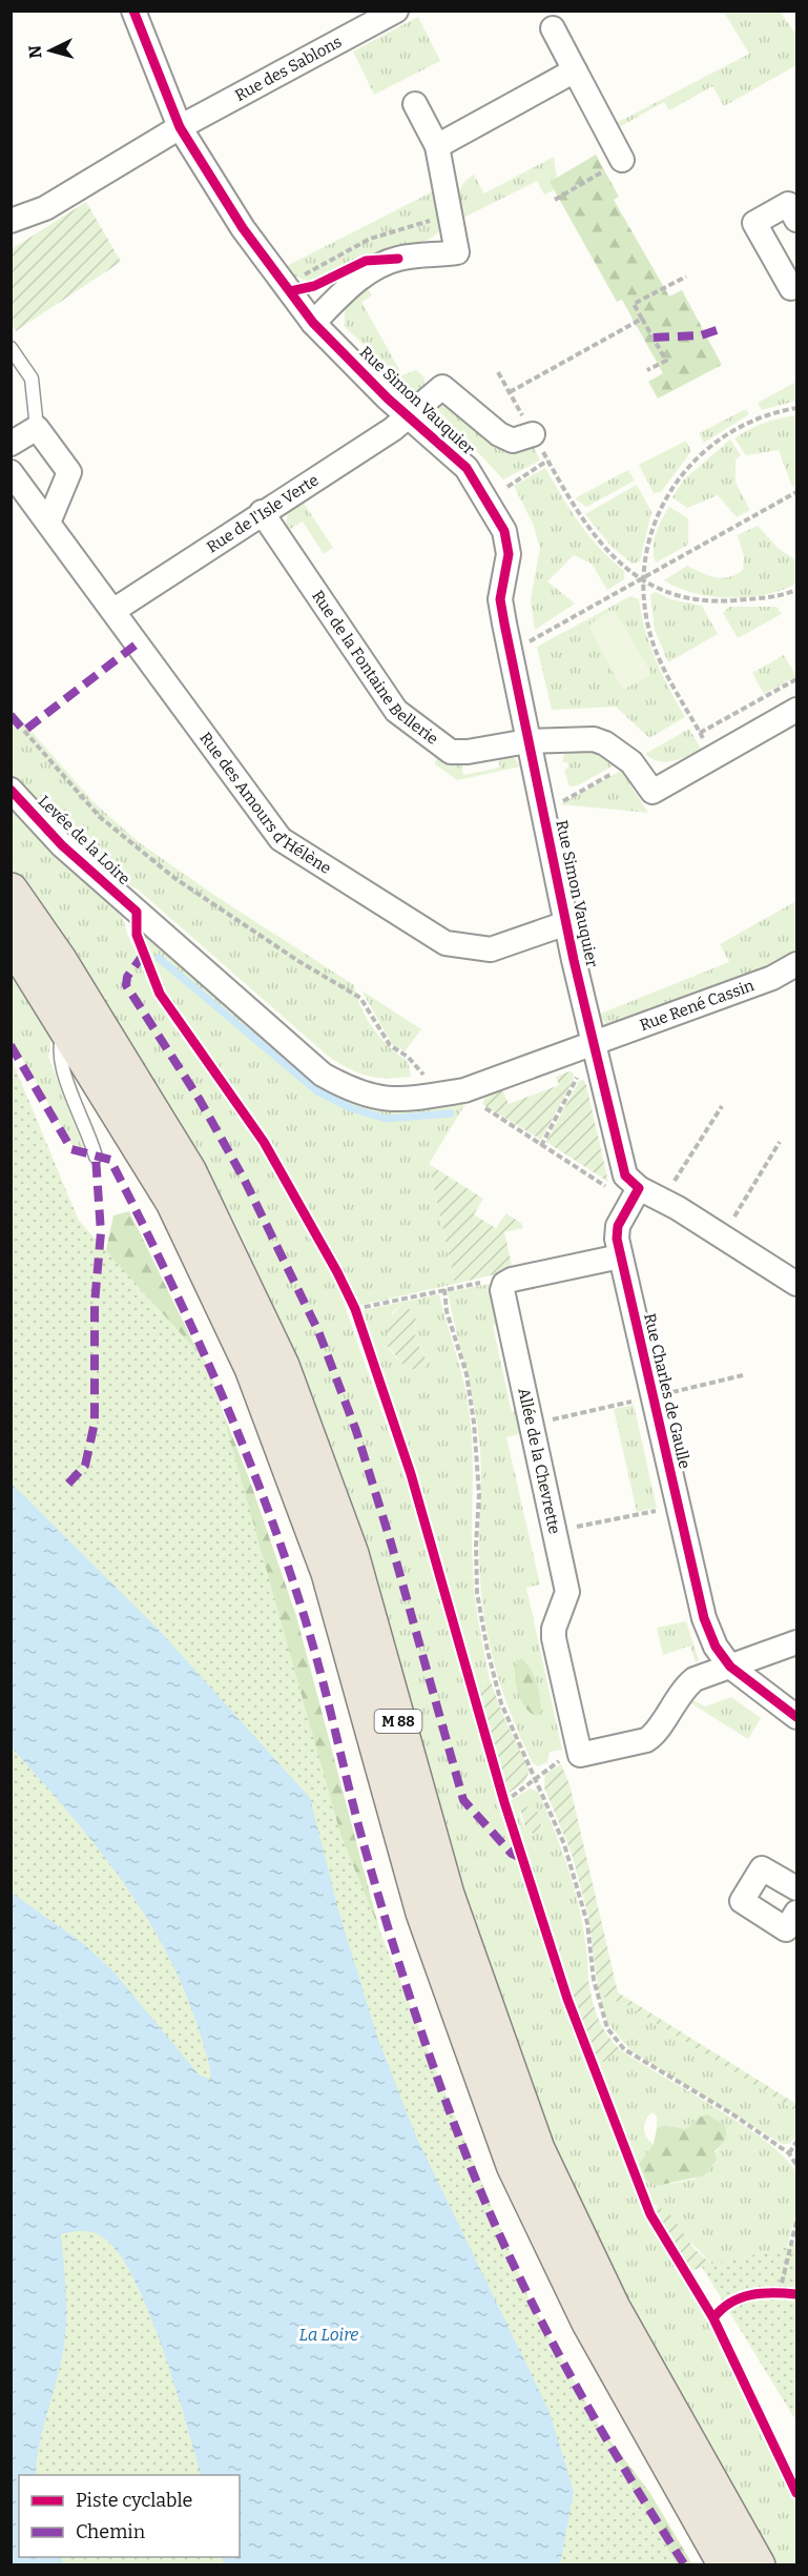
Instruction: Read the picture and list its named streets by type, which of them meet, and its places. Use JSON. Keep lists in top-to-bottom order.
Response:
{
  "streets": {
    "highway": ["M 88"],
    "street": [
      "Rue des Sablons",
      "Rue Simon Vauquier",
      "Rue de l'Isle Verte",
      "Rue de la Fontaine Bellerie",
      "Rue des Amours d'Hélène",
      "Levée de la Loire",
      "Rue René Cassin",
      "Rue Charles de Gaulle",
      "Allée de la Chevrette"
    ]
  },
  "crossings": [
    ["Rue des Sablons", "Rue Simon Vauquier"],
    ["Rue Simon Vauquier", "Rue de l'Isle Verte"],
    ["Rue Simon Vauquier", "Rue de la Fontaine Bellerie"],
    ["Rue Simon Vauquier", "Rue des Amours d'Hélène"],
    ["Rue Simon Vauquier", "Levée de la Loire"],
    ["Rue Simon Vauquier", "Rue René Cassin"],
    ["Rue de l'Isle Verte", "Rue de la Fontaine Bellerie"],
    ["Rue de l'Isle Verte", "Rue des Amours d'Hélène"],
    ["Levée de la Loire", "Rue René Cassin"]
  ],
  "water": ["La Loire"],
  "legend": ["Piste cyclable", "Chemin"],
  "north": "left"
}
